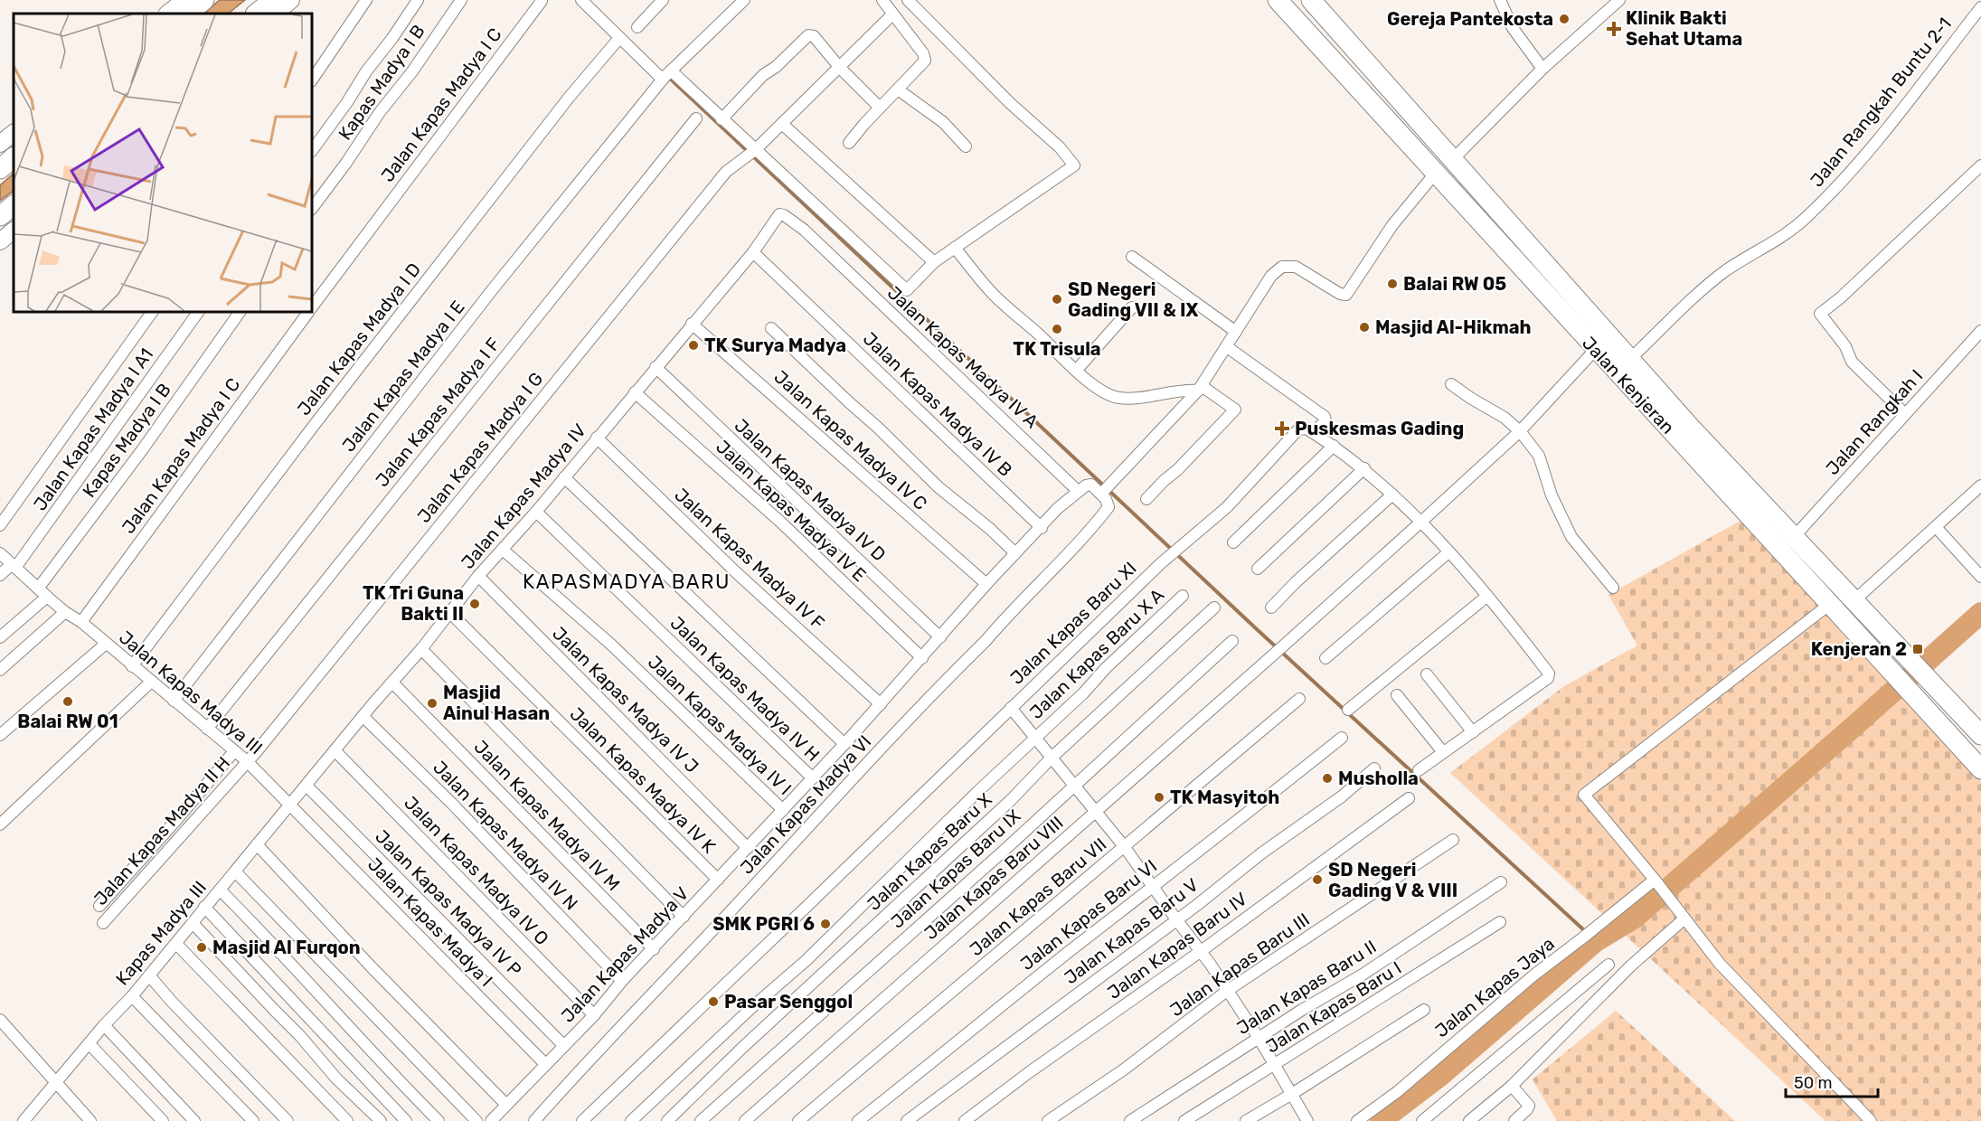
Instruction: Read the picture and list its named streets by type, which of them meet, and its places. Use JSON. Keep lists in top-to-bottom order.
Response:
{
  "streets": {
    "highway": ["Jalan Kenjeran"],
    "street": [
      "Kapas Madya I B",
      "Jalan Rangkah Buntu 2-1",
      "Jalan Kapas Madya I C",
      "Jalan Kapas Madya I D",
      "Jalan Kapas Madya IV A",
      "Jalan Kapas Madya I E",
      "Jalan Kapas Madya IV B",
      "Jalan Kapas Madya I F",
      "Jalan Rangkah I",
      "Jalan Kapas Madya I A1",
      "Jalan Kapas Madya IV C",
      "Jalan Kapas Madya I G",
      "Jalan Kapas Madya IV D",
      "Jalan Kapas Madya IV",
      "Jalan Kapas Madya IV E",
      "Jalan Kapas Madya IV F",
      "Jalan Kapas Baru XI",
      "Jalan Kapas Baru X A",
      "Jalan Kapas Madya IV H",
      "Jalan Kapas Madya III",
      "Jalan Kapas Madya IV J",
      "Jalan Kapas Madya IV I",
      "Jalan Kapas Madya IV K",
      "Jalan Kapas Madya VI",
      "Jalan Kapas Madya IV M",
      "Jalan Kapas Madya II H",
      "Jalan Kapas Madya IV N",
      "Jalan Kapas Baru X",
      "Jalan Kapas Baru IX",
      "Jalan Kapas Madya IV O",
      "Jalan Kapas Baru VIII",
      "Jalan Kapas Baru VII",
      "Jalan Kapas Madya IV P",
      "Jalan Kapas Baru VI",
      "Jalan Kapas Madya I",
      "Jalan Kapas Baru V",
      "Kapas Madya III",
      "Jalan Kapas Baru IV",
      "Jalan Kapas Madya V",
      "Jalan Kapas Baru III",
      "Jalan Kapas Baru II",
      "Jalan Kapas Jaya",
      "Jalan Kapas Baru I"
    ]
  },
  "crossings": [
    ["Kapas Madya I B", "Jalan Kapas Madya III"],
    ["Jalan Rangkah Buntu 2-1", "Jalan Kenjeran"],
    ["Jalan Kapas Madya I C", "Jalan Kapas Madya III"],
    ["Jalan Kapas Madya I D", "Jalan Kapas Madya III"],
    ["Jalan Kapas Madya IV A", "Jalan Kapas Madya IV"],
    ["Jalan Kapas Madya I E", "Jalan Kapas Madya III"],
    ["Jalan Kenjeran", "Jalan Rangkah I"],
    ["Jalan Kenjeran", "Jalan Kapas Baru VIII"],
    ["Jalan Kapas Madya IV B", "Jalan Kapas Madya IV"],
    ["Jalan Kapas Madya I F", "Jalan Kapas Madya III"],
    ["Jalan Kapas Madya I A1", "Jalan Kapas Madya III"],
    ["Jalan Kapas Madya IV C", "Jalan Kapas Madya IV"],
    ["Jalan Kapas Madya IV C", "Jalan Kapas Madya IV I"],
    ["Jalan Kapas Madya I G", "Jalan Kapas Madya III"],
    ["Jalan Kapas Madya I G", "Jalan Kapas Madya II H"],
    ["Jalan Kapas Madya IV D", "Jalan Kapas Madya IV"],
    ["Jalan Kapas Madya IV D", "Jalan Kapas Madya IV I"],
    ["Jalan Kapas Madya IV", "Jalan Kapas Madya IV E"],
    ["Jalan Kapas Madya IV", "Jalan Kapas Madya IV F"],
    ["Jalan Kapas Madya IV", "Jalan Kapas Madya IV H"],
    ["Jalan Kapas Madya IV", "Jalan Kapas Madya III"],
    ["Jalan Kapas Madya IV", "Jalan Kapas Madya IV J"],
    ["Jalan Kapas Madya IV", "Jalan Kapas Madya IV I"],
    ["Jalan Kapas Madya IV", "Jalan Kapas Madya IV K"],
    ["Jalan Kapas Madya IV", "Jalan Kapas Madya IV M"],
    ["Jalan Kapas Madya IV", "Jalan Kapas Madya IV N"],
    ["Jalan Kapas Madya IV", "Jalan Kapas Madya IV O"],
    ["Jalan Kapas Madya IV", "Jalan Kapas Madya IV P"],
    ["Jalan Kapas Madya IV", "Jalan Kapas Madya I"],
    ["Jalan Kapas Madya IV", "Kapas Madya III"],
    ["Jalan Kapas Madya IV E", "Jalan Kapas Madya IV I"],
    ["Jalan Kapas Madya IV F", "Jalan Kapas Madya IV I"],
    ["Jalan Kapas Madya IV H", "Jalan Kapas Madya IV I"],
    ["Jalan Kapas Madya III", "Jalan Kapas Madya II H"],
    ["Jalan Kapas Madya III", "Jalan Kapas Madya I"],
    ["Jalan Kapas Madya III", "Kapas Madya III"],
    ["Jalan Kapas Madya IV J", "Jalan Kapas Madya V"],
    ["Jalan Kapas Madya IV I", "Jalan Kapas Madya V"],
    ["Jalan Kapas Madya IV K", "Jalan Kapas Madya V"],
    ["Jalan Kapas Madya IV M", "Jalan Kapas Madya V"],
    ["Jalan Kapas Madya IV N", "Jalan Kapas Madya V"],
    ["Jalan Kapas Madya IV O", "Jalan Kapas Madya V"],
    ["Jalan Kapas Madya IV P", "Jalan Kapas Madya V"],
    ["Jalan Kapas Madya I", "Kapas Madya III"],
    ["Jalan Kapas Madya I", "Jalan Kapas Madya V"]
  ],
  "districts": ["KAPASMADYA BARU"],
  "places": {
    "other": [
      "Gereja Pantekosta",
      "Balai RW 05",
      "SD Negeri Gading VII & IX",
      "Masjid Al-Hikmah",
      "TK Trisula",
      "TK Surya Madya",
      "TK Tri Guna Bakti II",
      "Balai RW 01",
      "Masjid Ainul Hasan",
      "Musholla",
      "TK Masyitoh",
      "SD Negeri Gading V & VIII",
      "SMK PGRI 6",
      "Masjid Al Furqon",
      "Pasar Senggol"
    ],
    "health": ["Klinik Bakti Sehat Utama", "Puskesmas Gading"],
    "transit": ["Kenjeran 2"]
  },
  "scale_bar": "50 m"
}
